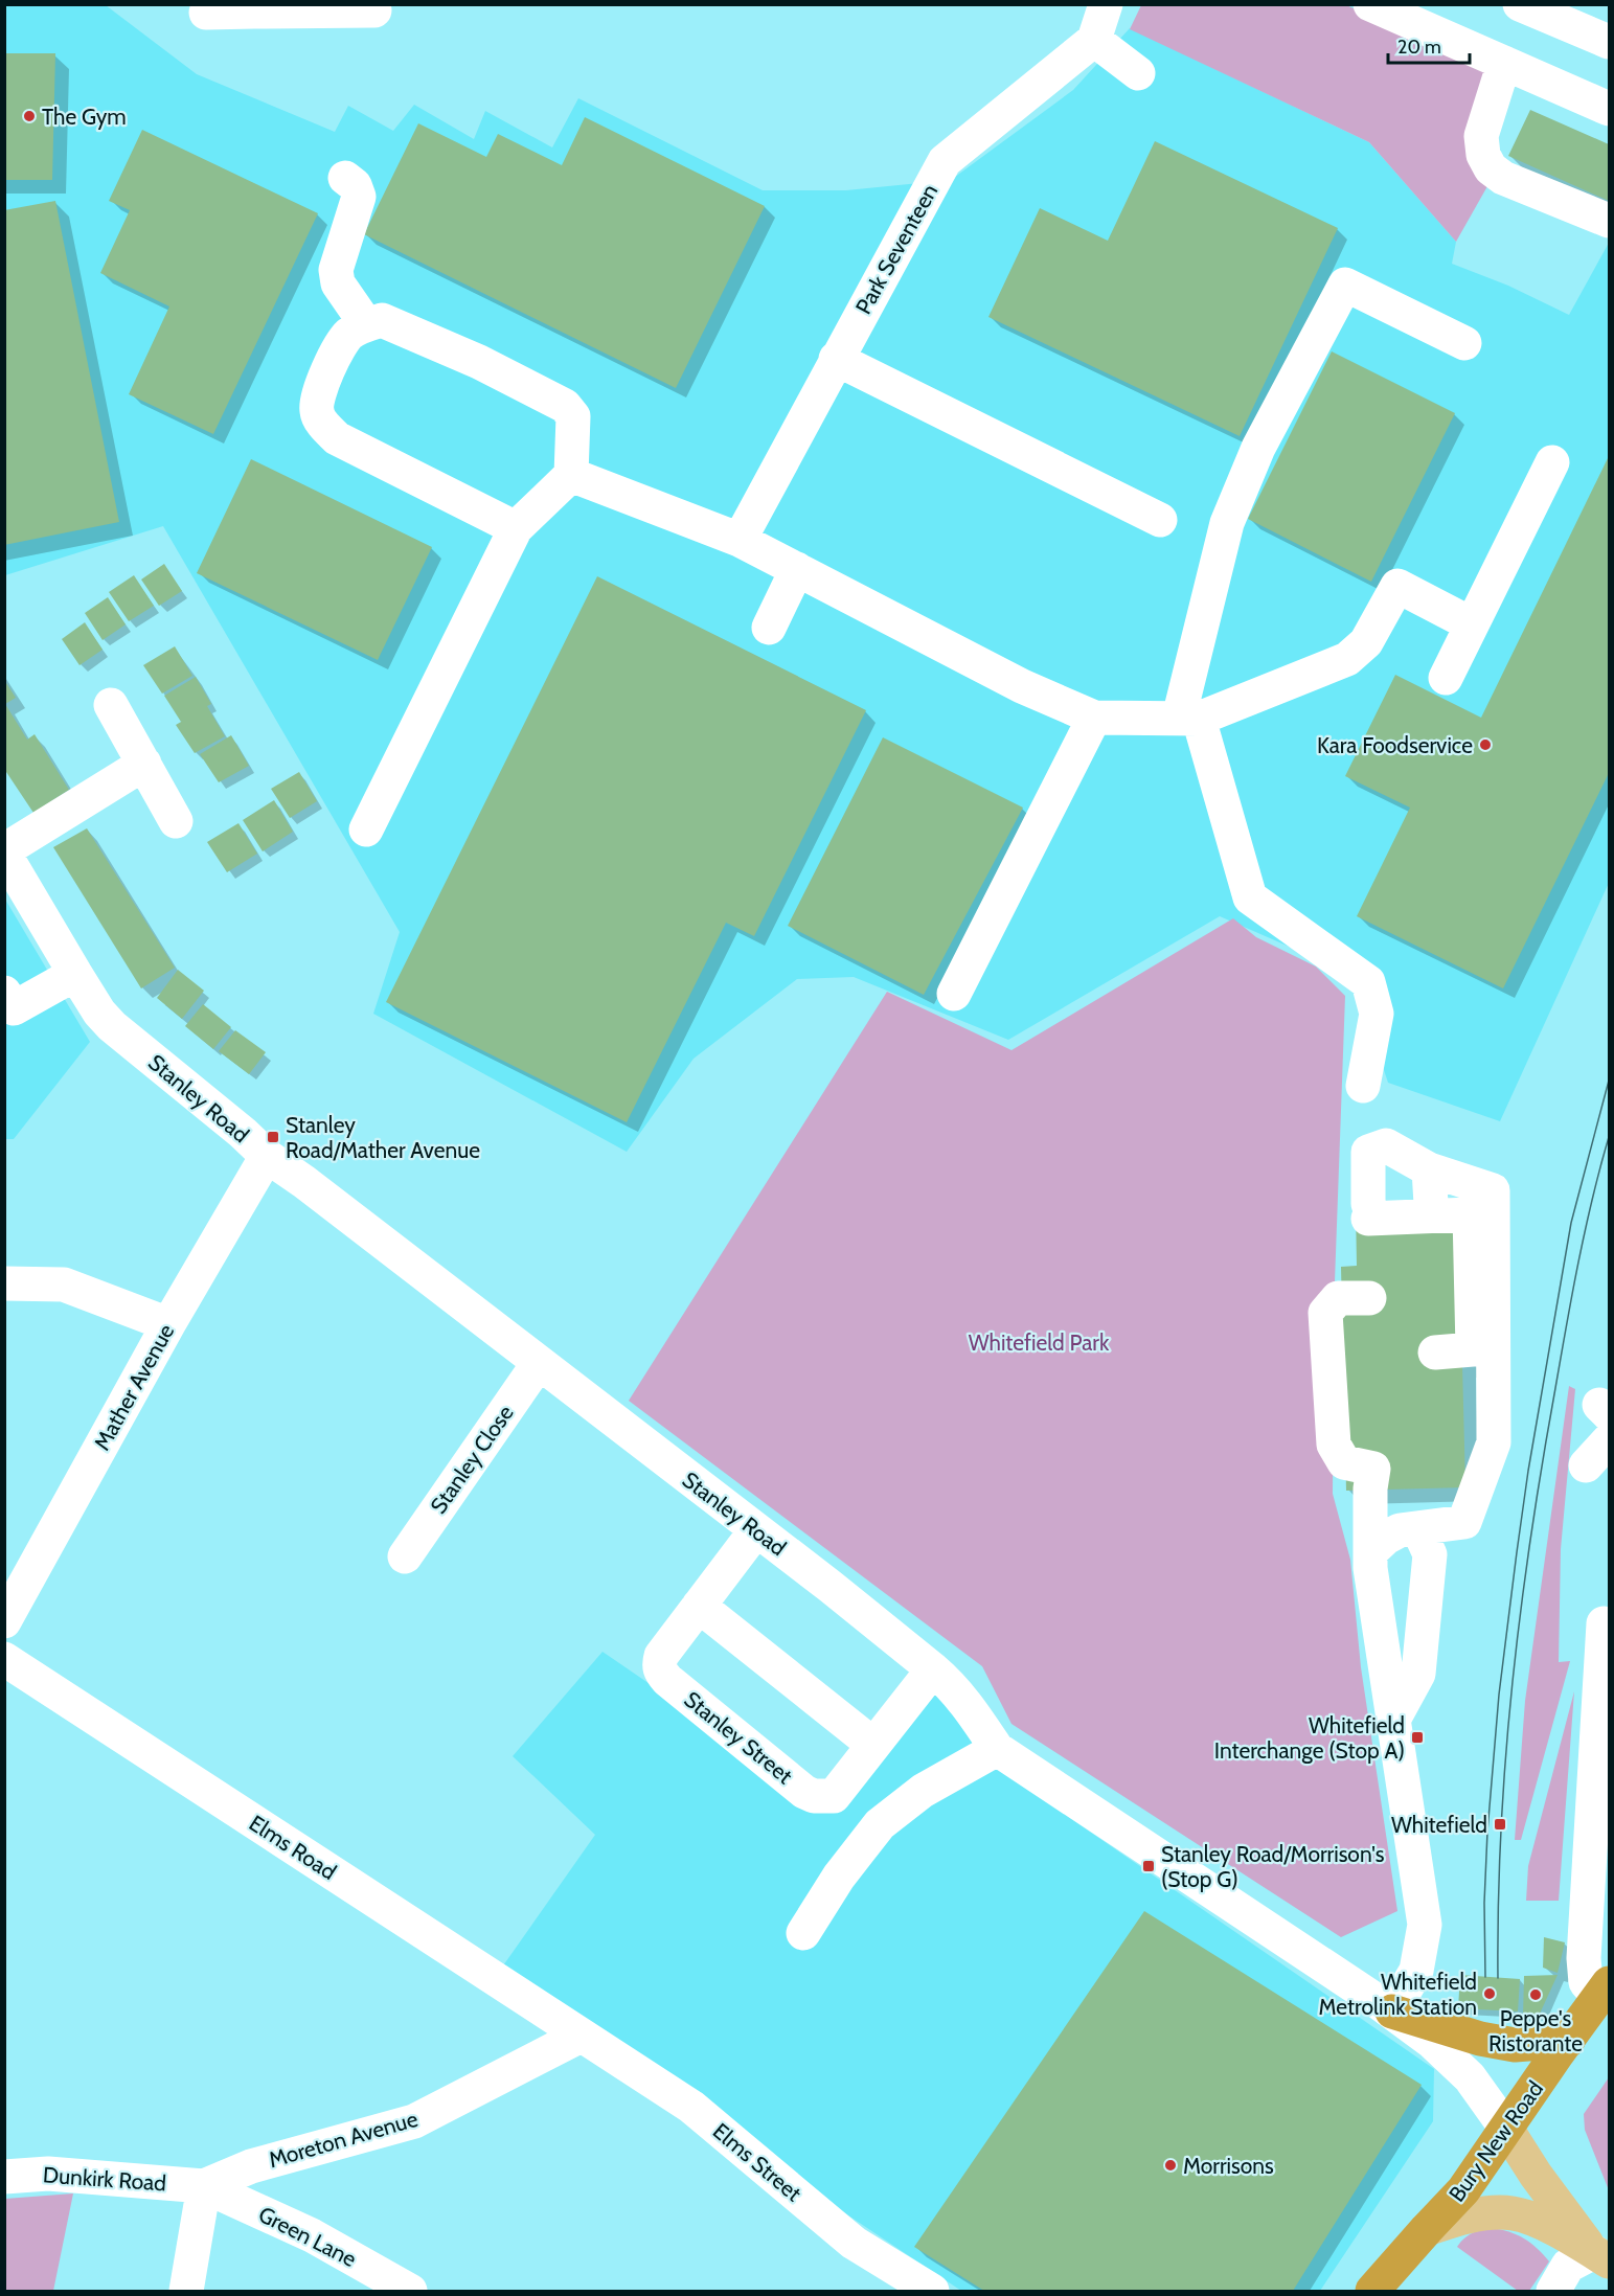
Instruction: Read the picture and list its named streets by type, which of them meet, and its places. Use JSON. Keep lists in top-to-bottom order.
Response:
{
  "streets": {
    "highway": ["Bury New Road"],
    "street": [
      "Park Seventeen",
      "Stanley Road",
      "Mather Avenue",
      "Stanley Close",
      "Stanley Street",
      "Elms Road",
      "Moreton Avenue",
      "Elms Street",
      "Dunkirk Road",
      "Green Lane"
    ]
  },
  "crossings": [
    ["Stanley Road", "Mather Avenue"],
    ["Stanley Road", "Stanley Close"],
    ["Stanley Road", "Stanley Street"],
    ["Stanley Road", "Bury New Road"],
    ["Elms Road", "Moreton Avenue"],
    ["Elms Road", "Elms Street"],
    ["Moreton Avenue", "Elms Street"],
    ["Moreton Avenue", "Dunkirk Road"],
    ["Moreton Avenue", "Green Lane"],
    ["Dunkirk Road", "Green Lane"]
  ],
  "parks": ["Whitefield Park"],
  "places": {
    "other": [
      "The Gym",
      "Kara Foodservice",
      "Whitefield Metrolink Station",
      "Peppe's Ristorante",
      "Morrisons"
    ],
    "transit": [
      "Stanley Road/Mather Avenue",
      "Whitefield Interchange (Stop A)",
      "Whitefield",
      "Stanley Road/Morrison's (Stop G)"
    ]
  },
  "scale_bar": "20 m"
}
